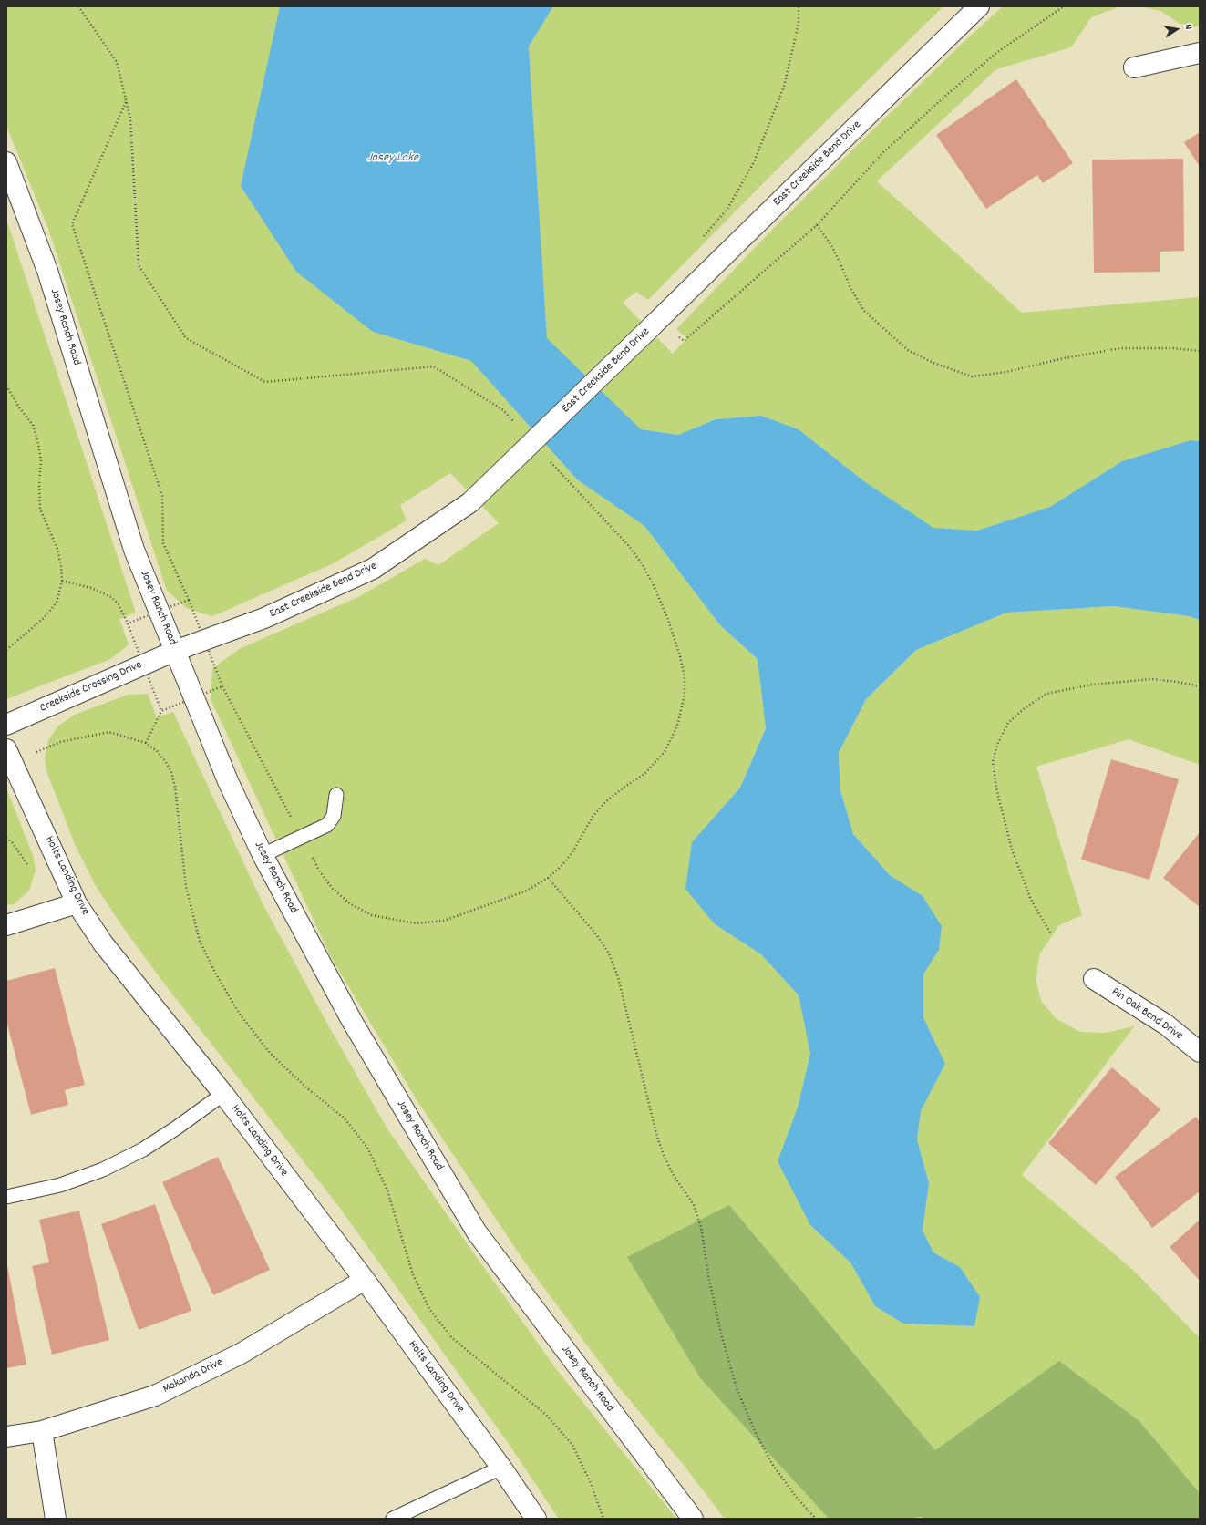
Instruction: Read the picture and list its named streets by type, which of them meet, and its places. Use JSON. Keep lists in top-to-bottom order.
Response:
{
  "streets": {
    "street": [
      "East Creekside Bend Drive",
      "Josey Ranch Road",
      "Creekside Crossing Drive",
      "Holts Landing Drive",
      "Pin Oak Bend Drive",
      "Makanda Drive"
    ]
  },
  "crossings": [
    ["East Creekside Bend Drive", "Josey Ranch Road"],
    ["East Creekside Bend Drive", "Creekside Crossing Drive"],
    ["Josey Ranch Road", "Creekside Crossing Drive"],
    ["Holts Landing Drive", "Makanda Drive"]
  ],
  "water": ["Josey Lake"],
  "north": "right"
}
